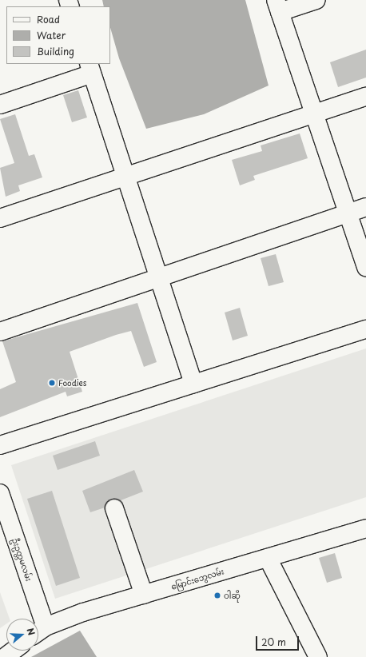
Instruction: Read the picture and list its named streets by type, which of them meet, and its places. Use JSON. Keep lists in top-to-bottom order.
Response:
{
  "streets": {
    "street": ["ဦးဥတ္တမလမ်း", "မြောင်းဘွေလမ်း"]
  },
  "places": ["Foodies", "ဝါဆို"],
  "legend": ["Road", "Water", "Building"],
  "scale_bar": "20 m",
  "north": "right"
}
